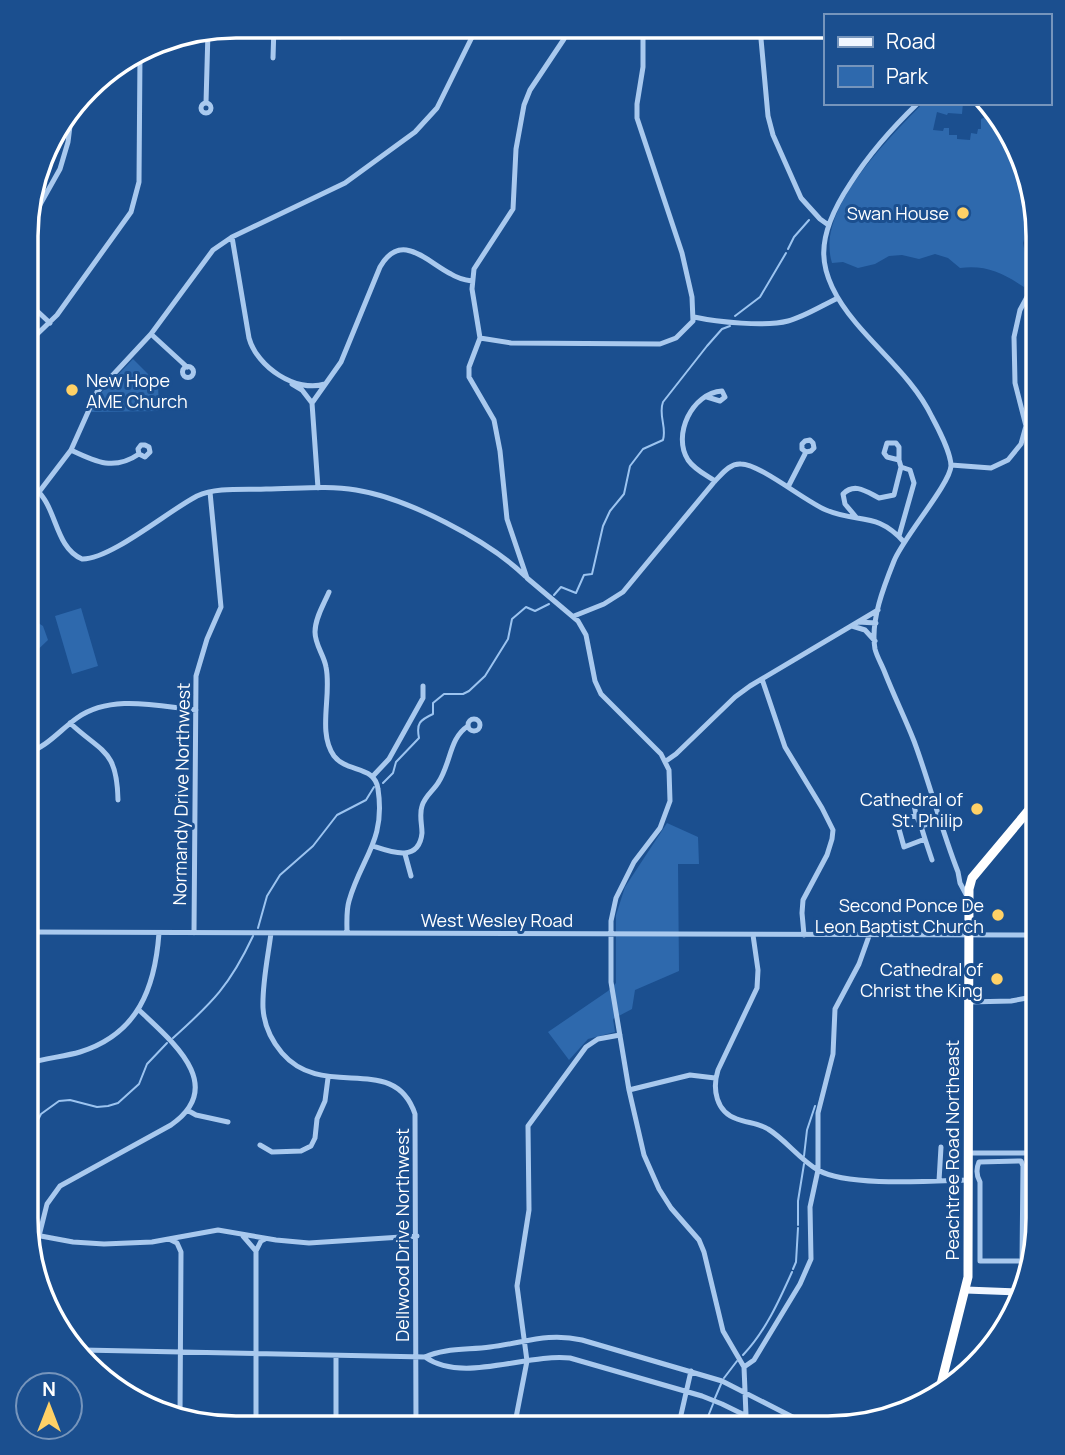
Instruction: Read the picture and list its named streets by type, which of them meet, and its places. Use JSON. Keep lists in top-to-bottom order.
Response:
{
  "streets": {
    "highway": ["Peachtree Road Northeast"],
    "street": ["Normandy Drive Northwest", "West Wesley Road", "Dellwood Drive Northwest"]
  },
  "crossings": [
    ["Normandy Drive Northwest", "West Wesley Road"],
    ["West Wesley Road", "Peachtree Road Northeast"],
    ["West Wesley Road", "Dellwood Drive Northwest"]
  ],
  "places": [
    "Swan House",
    "New Hope AME Church",
    "Cathedral of St. Philip",
    "Second Ponce De Leon Baptist Church",
    "Cathedral of Christ the King"
  ],
  "legend": ["Road", "Park"],
  "north": "top"
}
